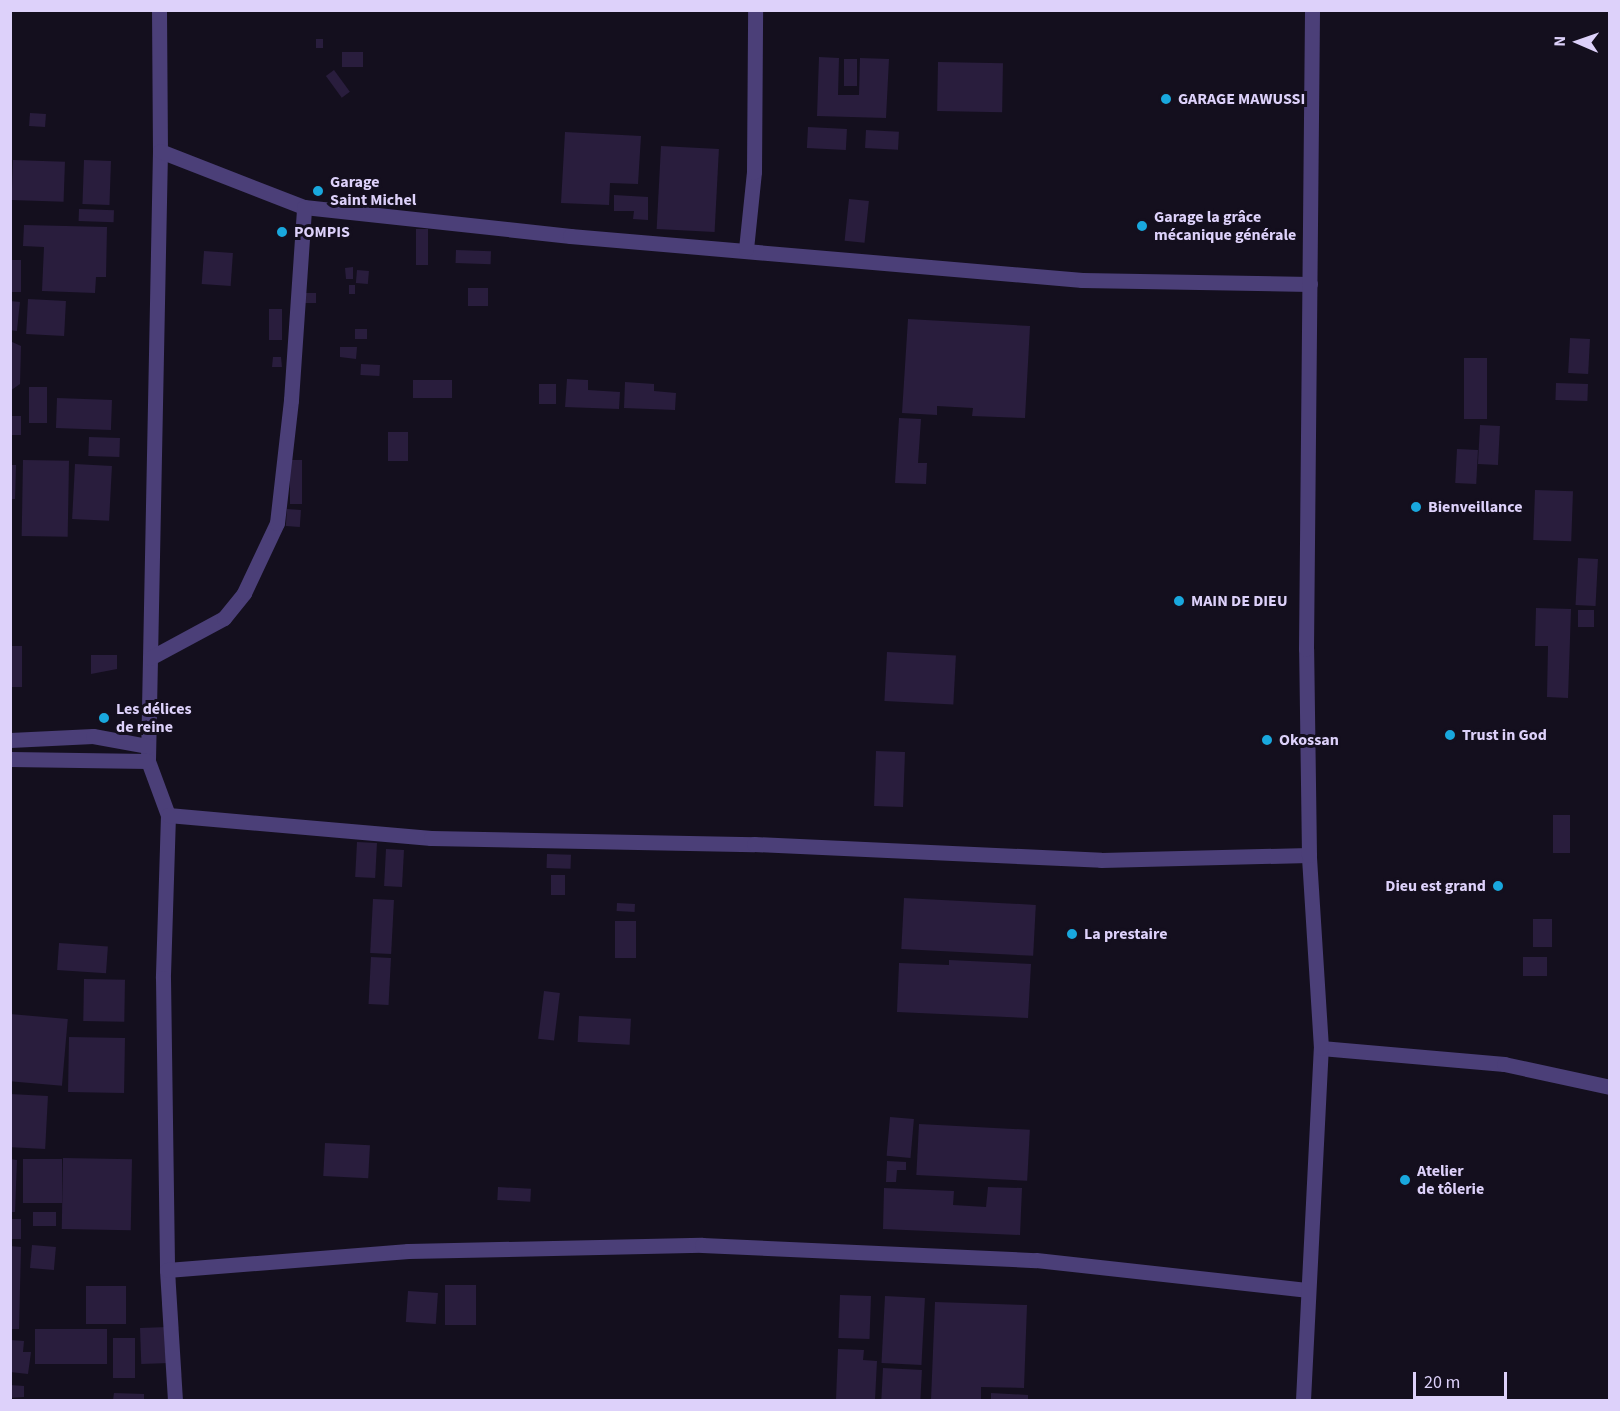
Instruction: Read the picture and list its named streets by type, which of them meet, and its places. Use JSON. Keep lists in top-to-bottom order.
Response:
{
  "places": [
    "GARAGE MAWUSSI",
    "Garage Saint Michel",
    "Garage la grâce mécanique générale",
    "POMPIS",
    "Bienveillance",
    "MAIN DE DIEU",
    "Les délices de reine",
    "Trust in God",
    "Okossan",
    "Dieu est grand",
    "La prestaire",
    "Atelier de tôlerie"
  ],
  "scale_bar": "20 m",
  "north": "left"
}
